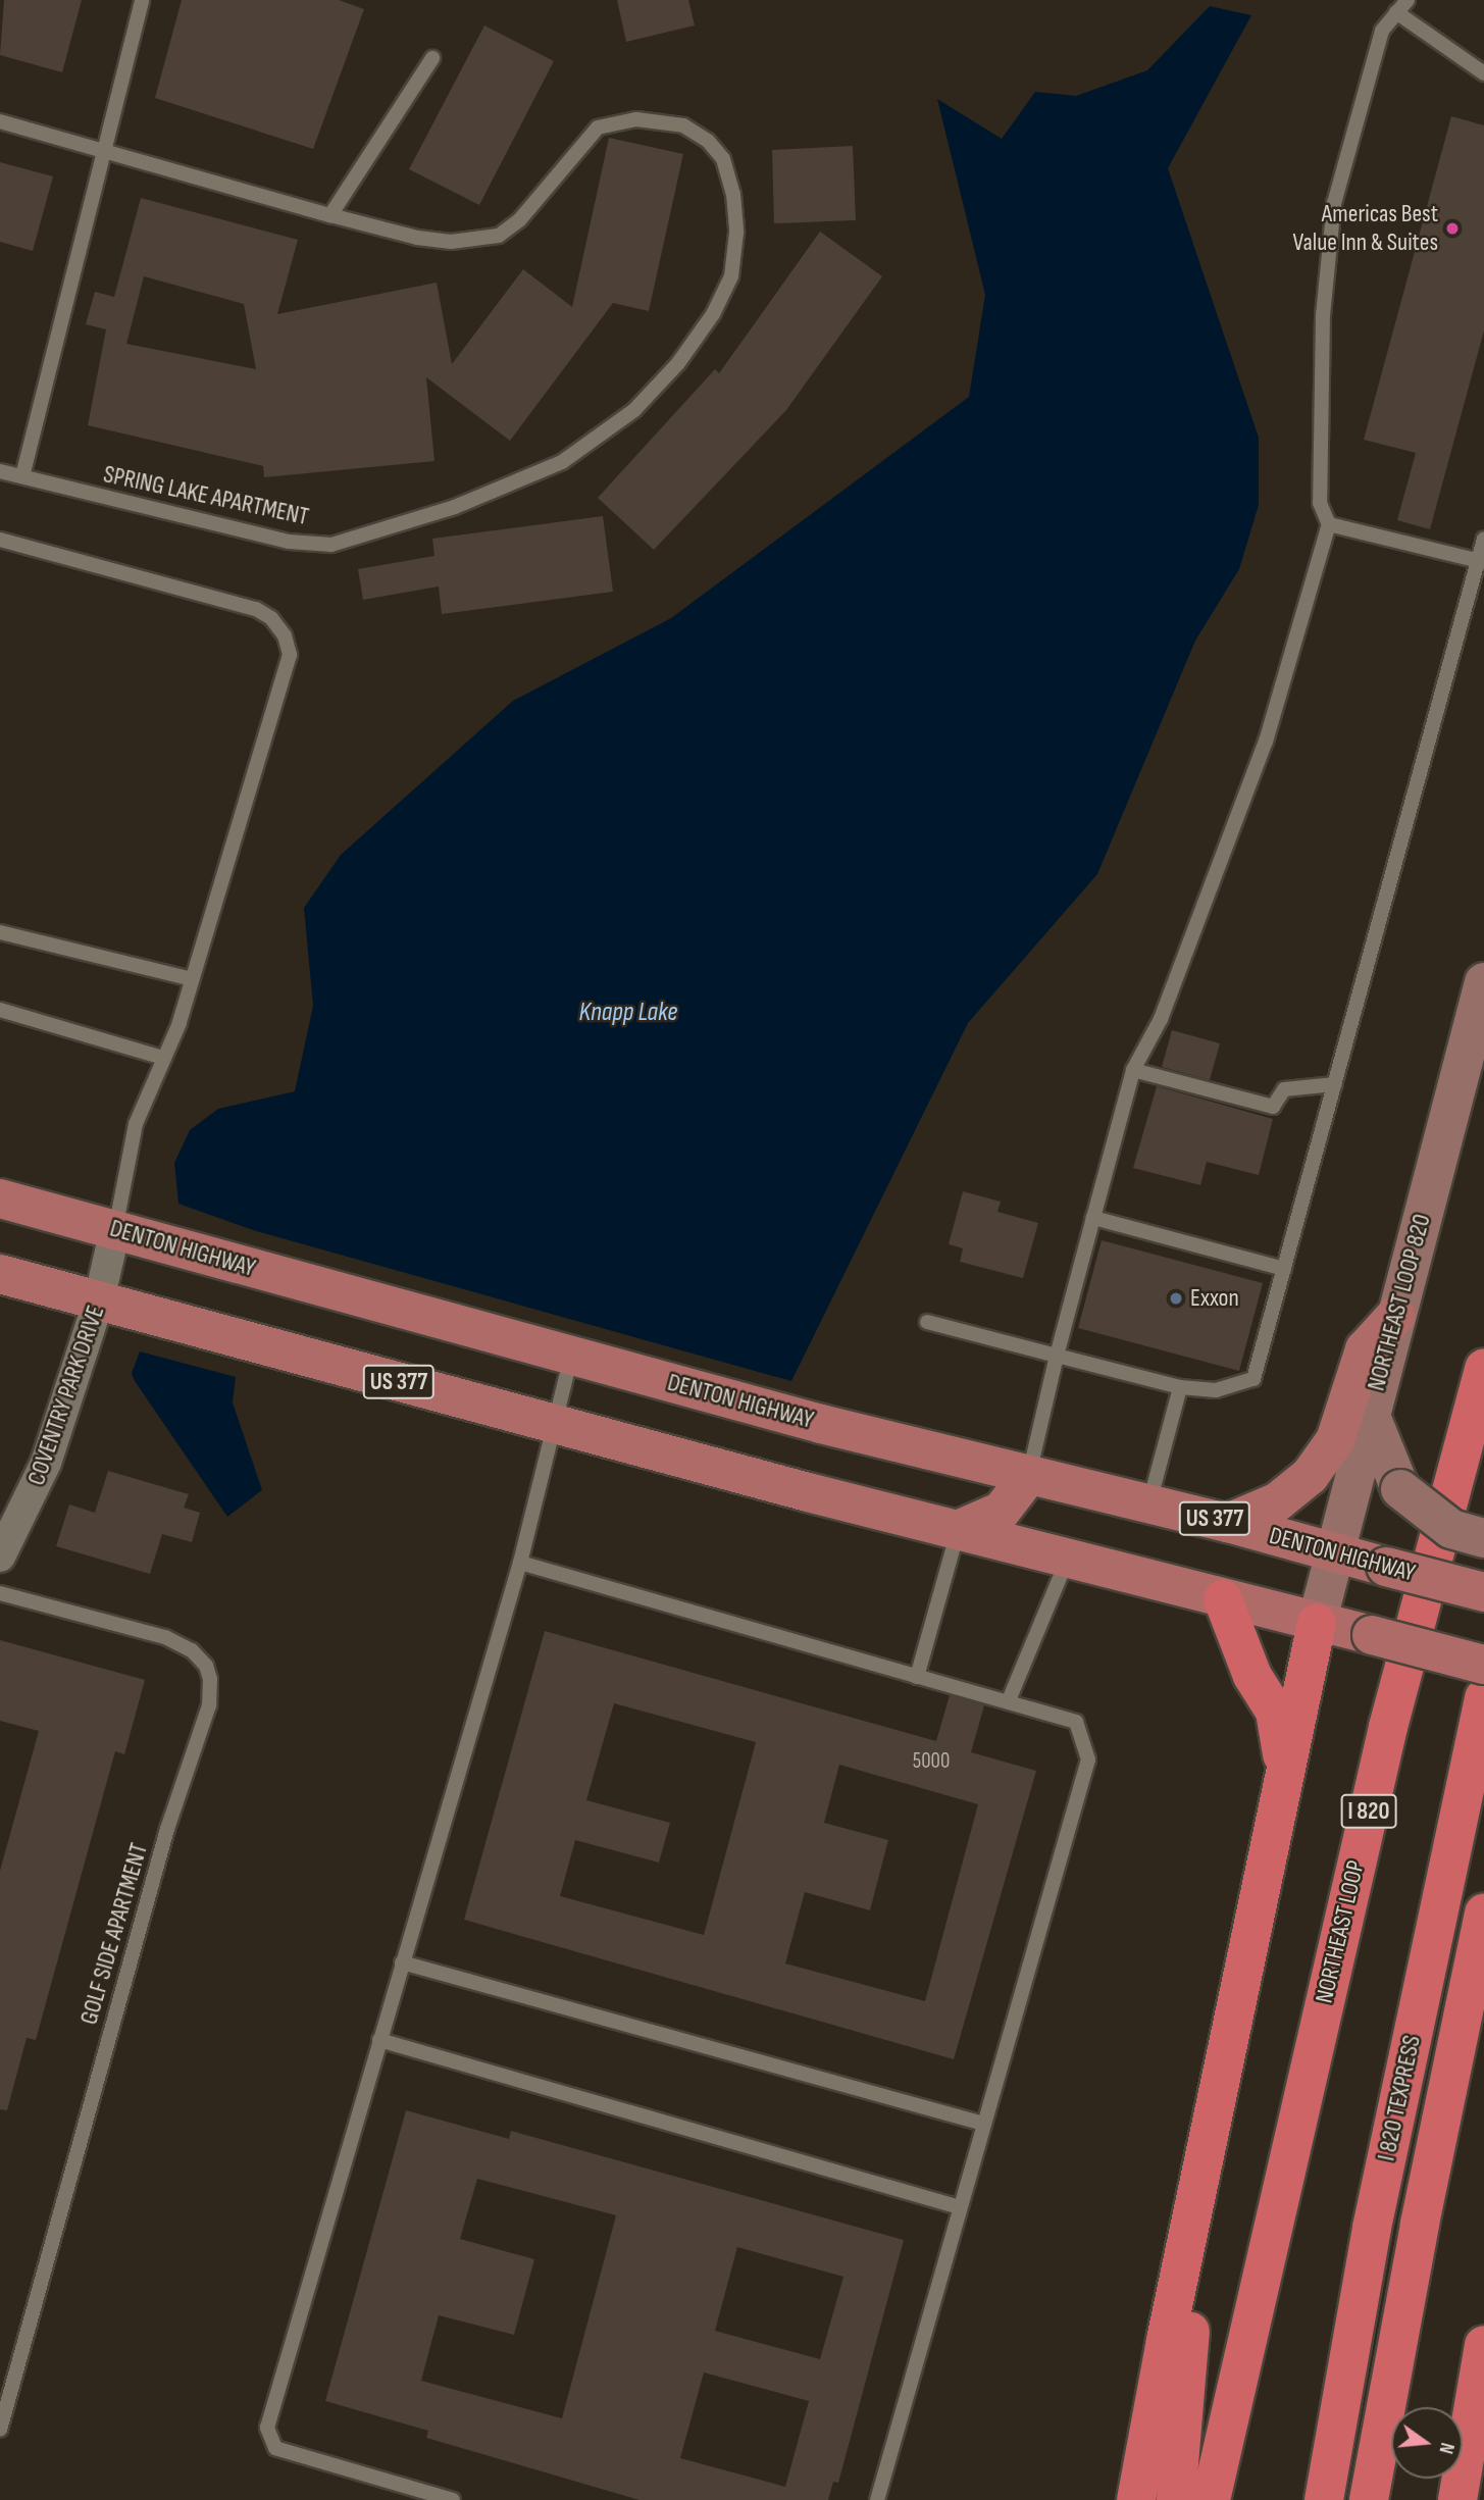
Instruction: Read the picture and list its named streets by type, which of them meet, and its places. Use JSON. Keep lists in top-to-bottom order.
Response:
{
  "streets": {
    "highway": ["I 820", "NORTHEAST LOOP", "I 820 TEXPRESS"],
    "main road": ["DENTON HIGHWAY", "NORTHEAST LOOP 820", "US 377"],
    "street": ["COVENTRY PARK DRIVE"],
    "lane": ["SPRING LAKE APARTMENT", "GOLF SIDE APARTMENT"]
  },
  "crossings": [
    ["DENTON HIGHWAY", "NORTHEAST LOOP 820"],
    ["DENTON HIGHWAY", "COVENTRY PARK DRIVE"],
    ["NORTHEAST LOOP 820", "US 377"],
    ["US 377", "COVENTRY PARK DRIVE"]
  ],
  "water": ["Knapp Lake"],
  "places": ["Americas Best Value Inn & Suites", "Exxon"],
  "house_numbers": ["5000"],
  "north": "right"
}
